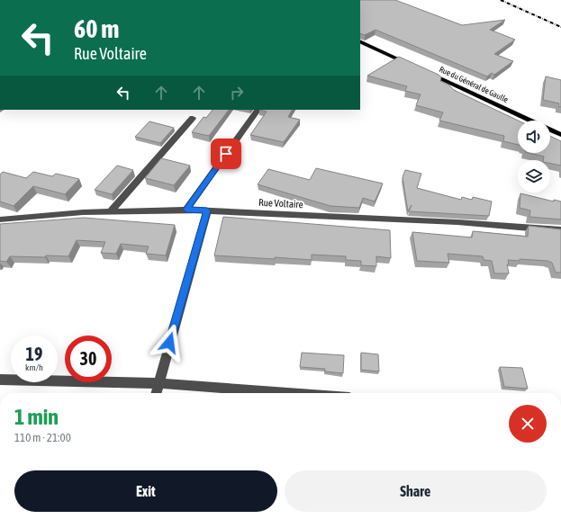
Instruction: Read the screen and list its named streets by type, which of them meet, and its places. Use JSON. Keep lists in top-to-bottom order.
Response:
{
  "streets": {
    "main road": ["Rue du Général de Gaulle"],
    "street": ["Rue Voltaire"]
  },
  "page": {
    "turn": ["60 m", "Rue Voltaire"],
    "speed": "19 km/h",
    "limit": "30",
    "heading": ["1 min", "110 m · 21:00"],
    "buttons": ["Exit", "Share"]
  }
}
